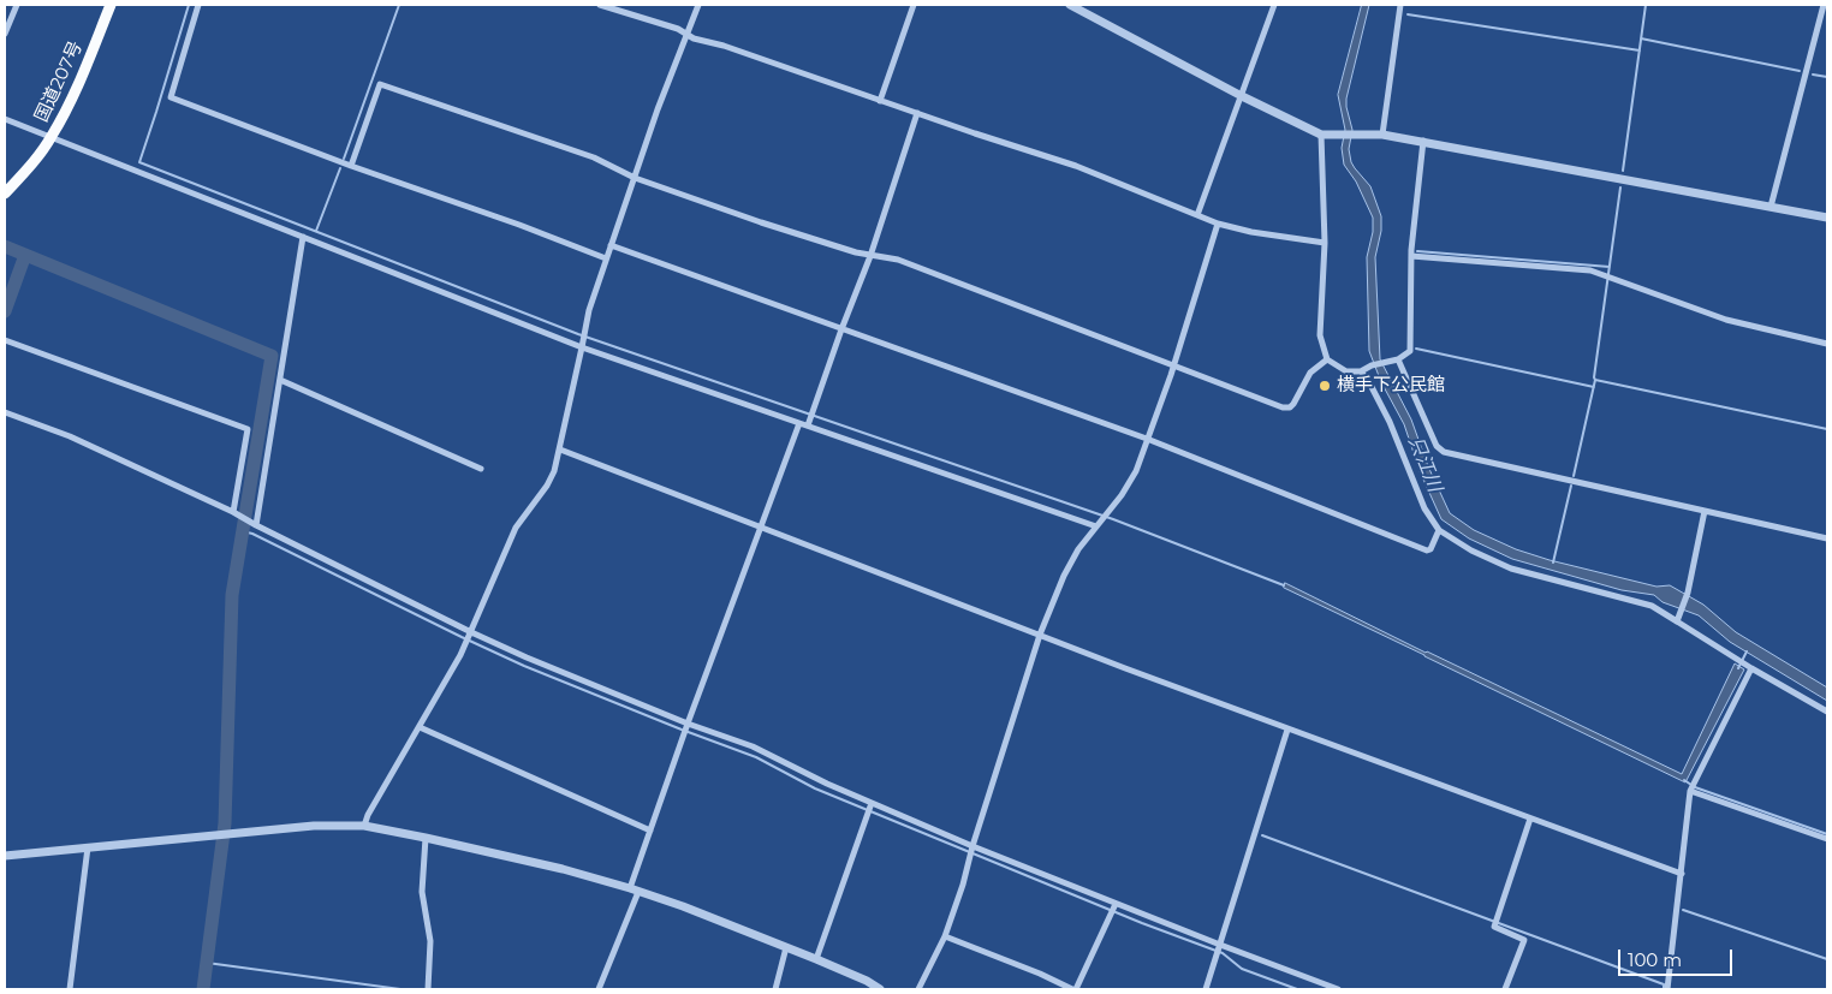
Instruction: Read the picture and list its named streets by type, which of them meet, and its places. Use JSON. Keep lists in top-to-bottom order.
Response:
{
  "streets": {
    "highway": ["国道207号"]
  },
  "water": ["只江川"],
  "places": ["横手下公民館"],
  "scale_bar": "100 m"
}
